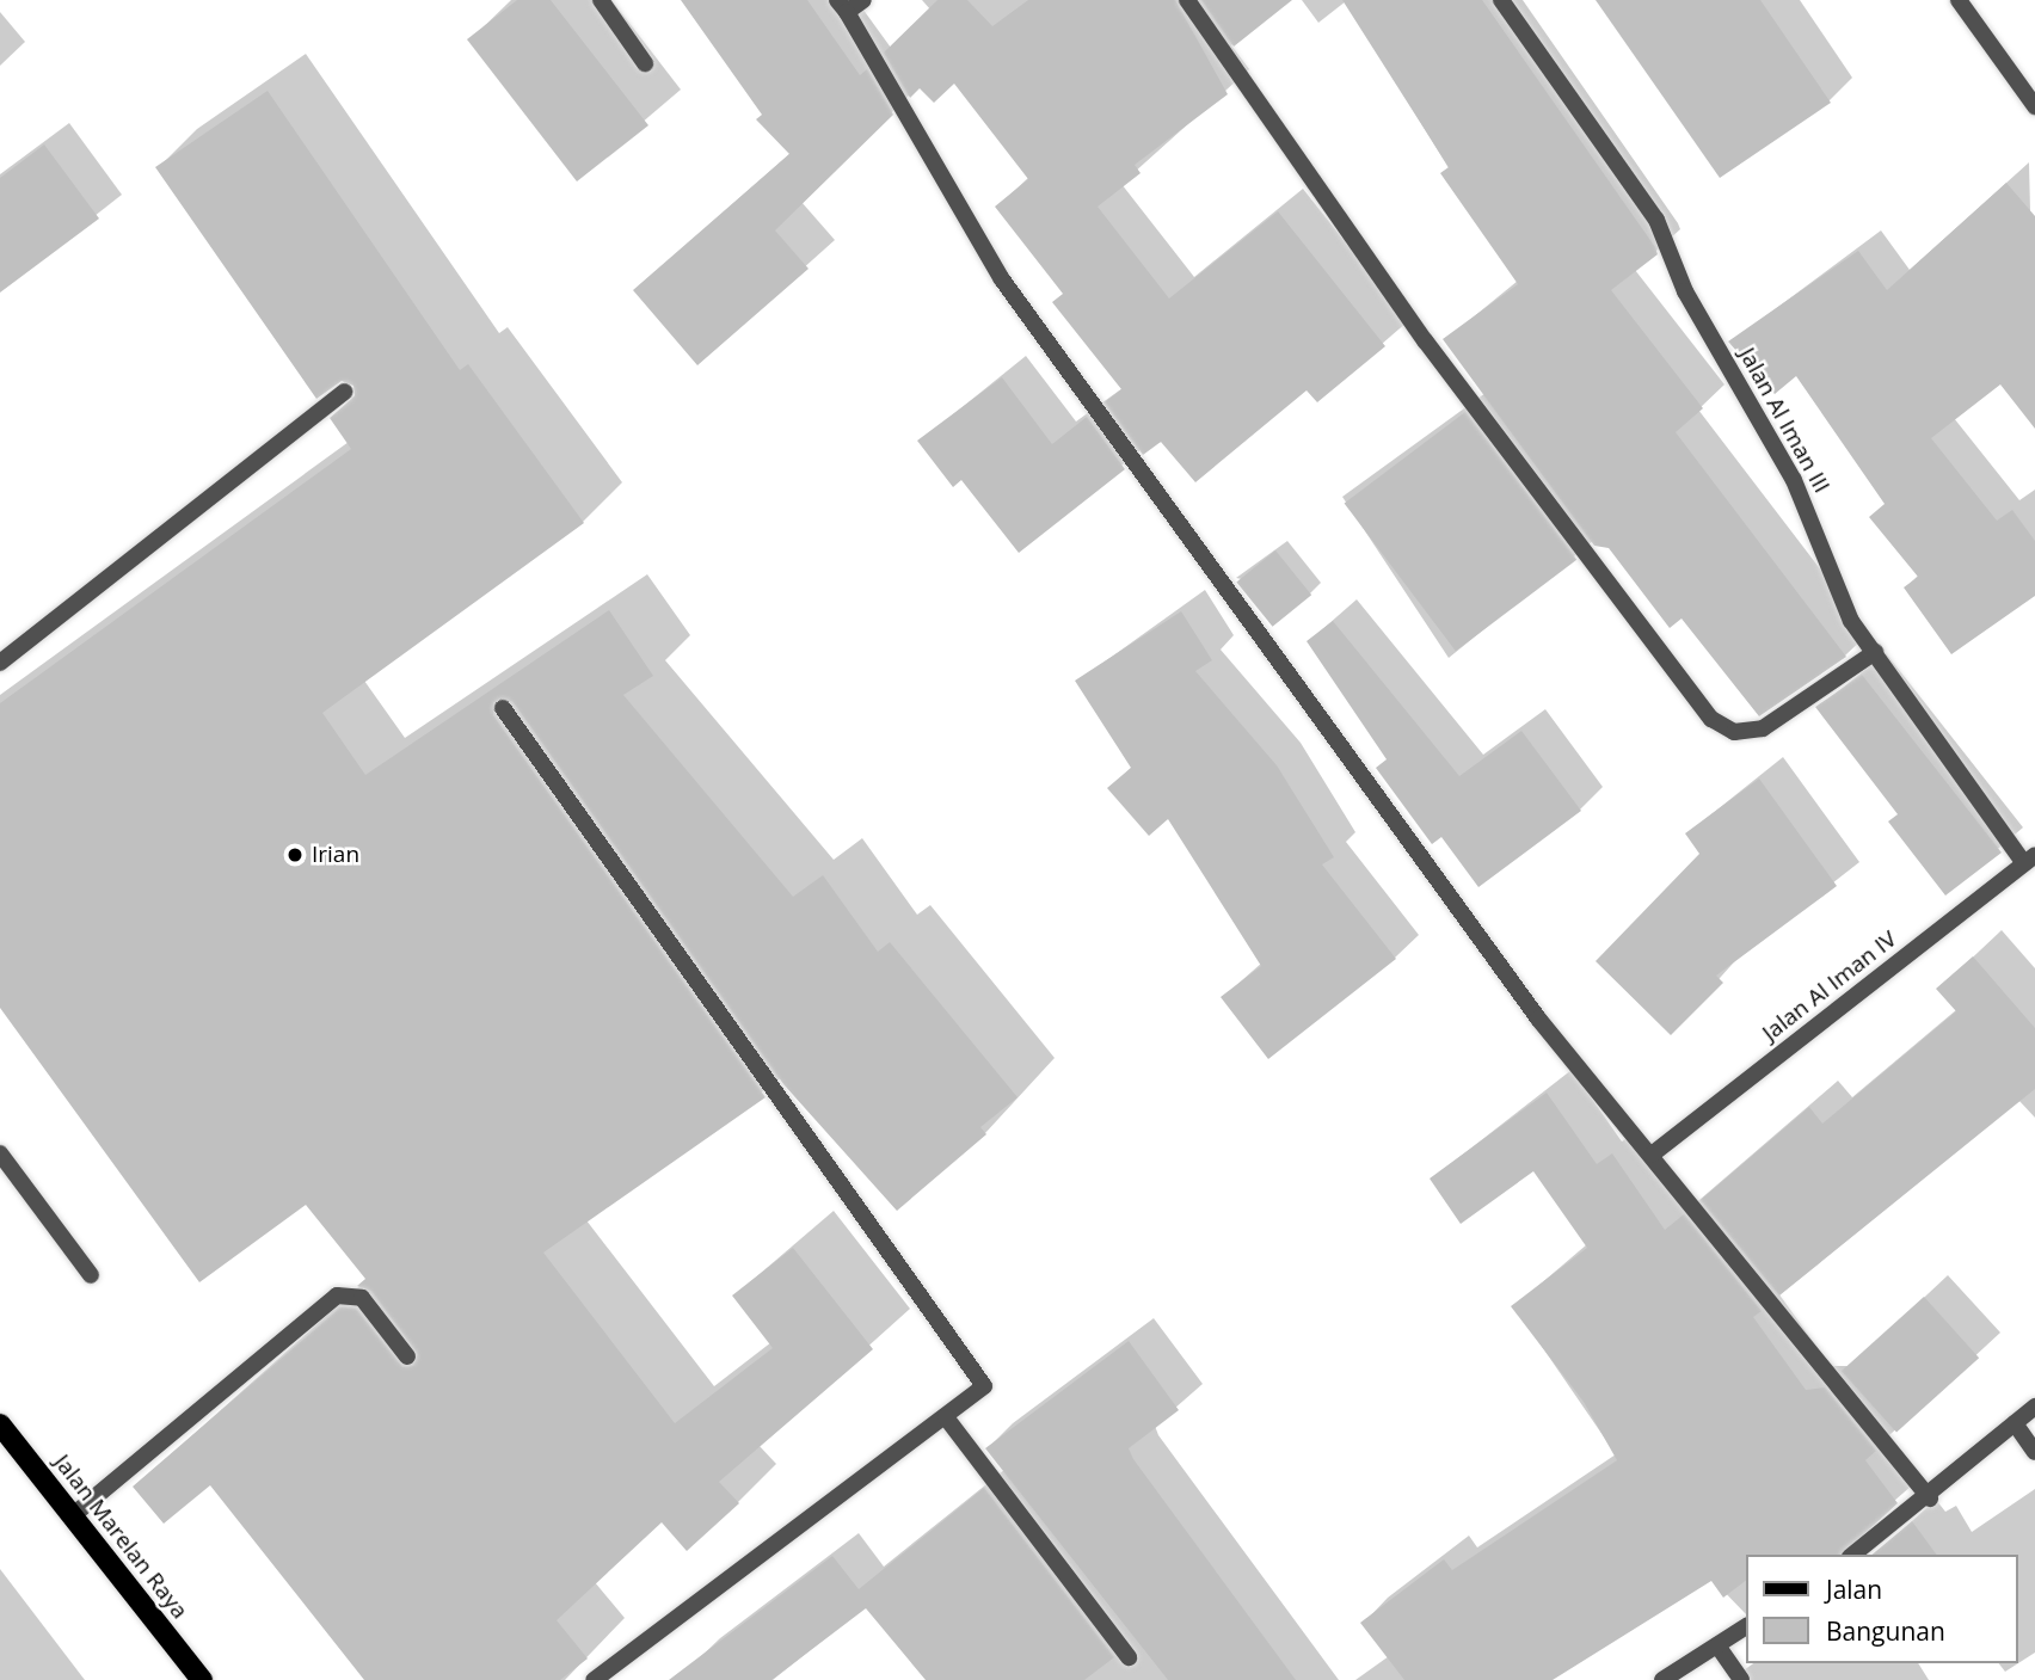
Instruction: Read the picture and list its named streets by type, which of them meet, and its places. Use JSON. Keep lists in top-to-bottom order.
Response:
{
  "streets": {
    "main road": ["Jalan Marelan Raya"],
    "street": ["Jalan Al Iman III", "Jalan Al Iman IV"]
  },
  "crossings": [
    ["Jalan Al Iman III", "Jalan Al Iman IV"]
  ],
  "places": ["Irian"],
  "legend": ["Jalan", "Bangunan"]
}
